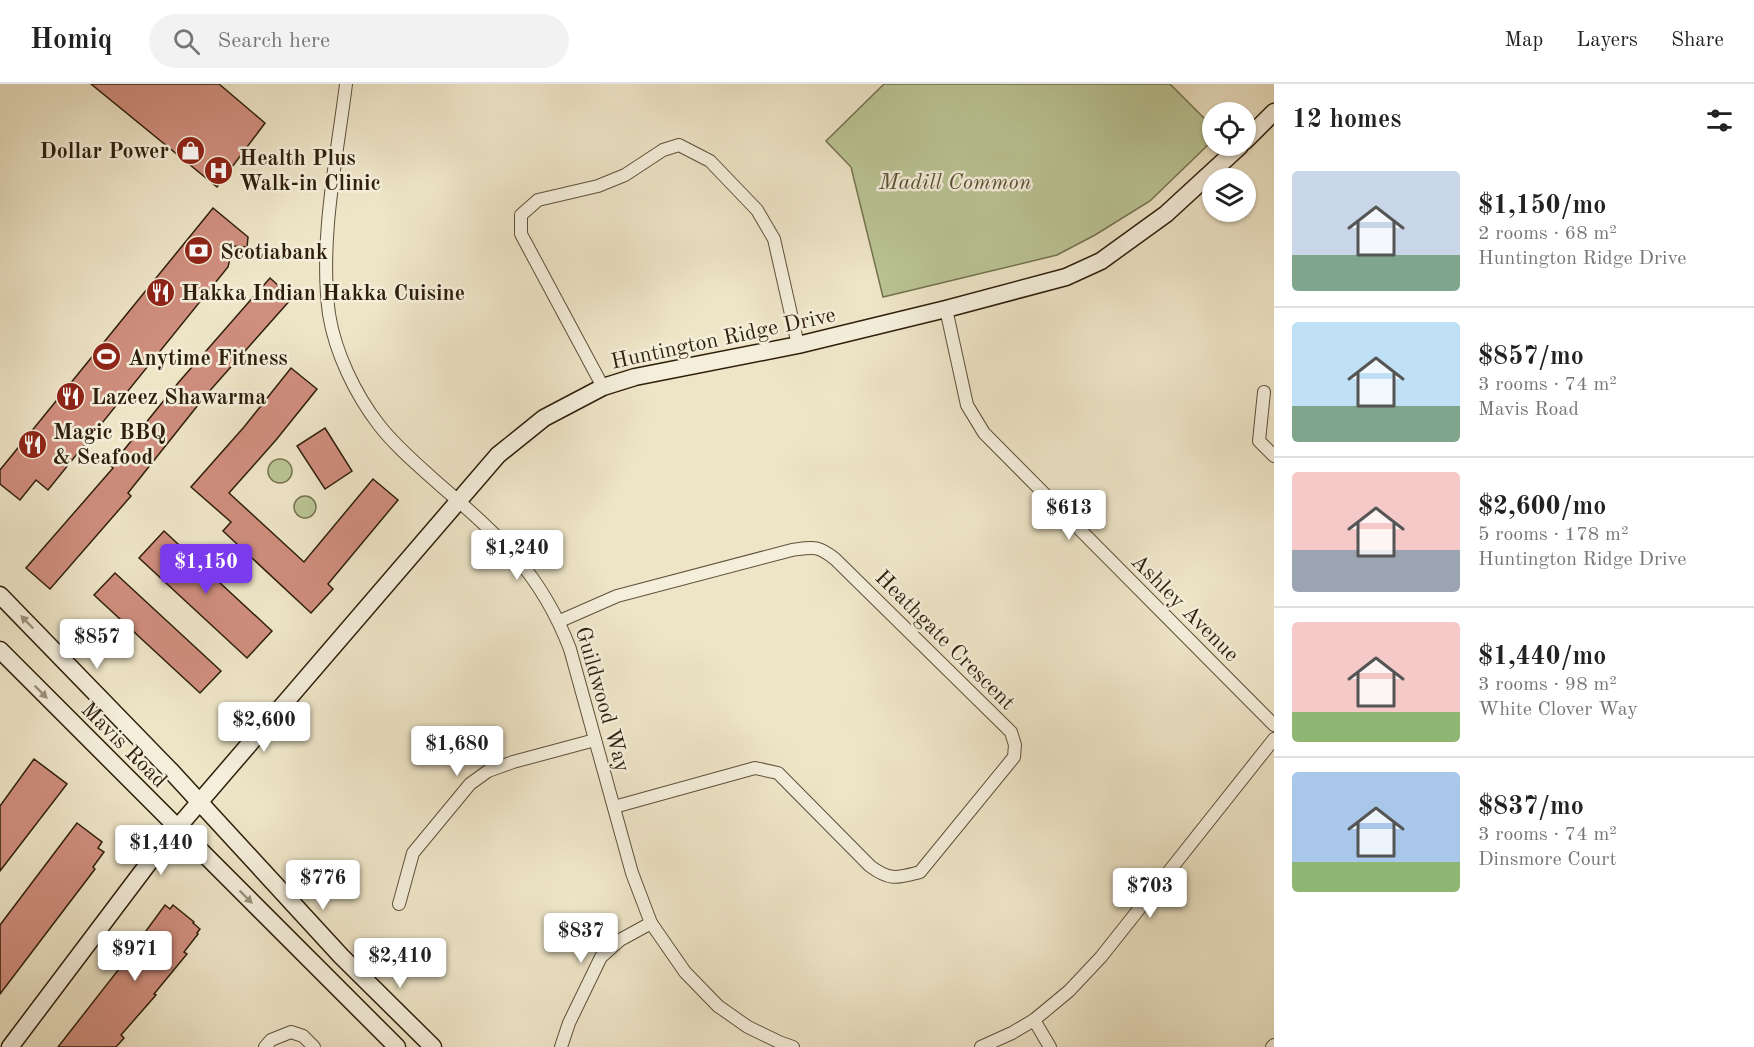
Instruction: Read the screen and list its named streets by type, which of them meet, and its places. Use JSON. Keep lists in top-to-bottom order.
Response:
{
  "streets": {
    "street": [
      "Huntington Ridge Drive",
      "Ashley Avenue",
      "Heathgate Crescent",
      "Guildwood Way",
      "Mavis Road"
    ]
  },
  "crossings": [
    ["Huntington Ridge Drive", "Ashley Avenue"],
    ["Huntington Ridge Drive", "Guildwood Way"],
    ["Huntington Ridge Drive", "Mavis Road"],
    ["Heathgate Crescent", "Guildwood Way"]
  ],
  "parks": ["Madill Common"],
  "places": {
    "shop": ["Dollar Power"],
    "hospital": ["Health Plus Walk-in Clinic"],
    "bank": ["Scotiabank"],
    "restaurant": ["Hakka Indian Hakka Cuisine", "Lazeez Shawarma", "Magic BBQ & Seafood"],
    "sports": ["Anytime Fitness"]
  },
  "page": {
    "header": "Homiq",
    "search": "Search here",
    "nav": ["Map", "Layers", "Share"],
    "heading": "12 homes",
    "list": [
      {
        "name": "$1,150/mo",
        "note": "2 rooms · 68 m² · Huntington Ridge Drive"
      },
      {
        "name": "$857/mo",
        "note": "3 rooms · 74 m² · Mavis Road"
      },
      {
        "name": "$2,600/mo",
        "note": "5 rooms · 178 m² · Huntington Ridge Drive"
      },
      {
        "name": "$1,440/mo",
        "note": "3 rooms · 98 m² · White Clover Way"
      },
      {
        "name": "$837/mo",
        "note": "3 rooms · 74 m² · Dinsmore Court"
      }
    ],
    "price": [
      "$613",
      "$1,240",
      "$1,150",
      "$857",
      "$2,600",
      "$1,680",
      "$1,440",
      "$776",
      "$703",
      "$837",
      "$971",
      "$2,410"
    ]
  }
}
